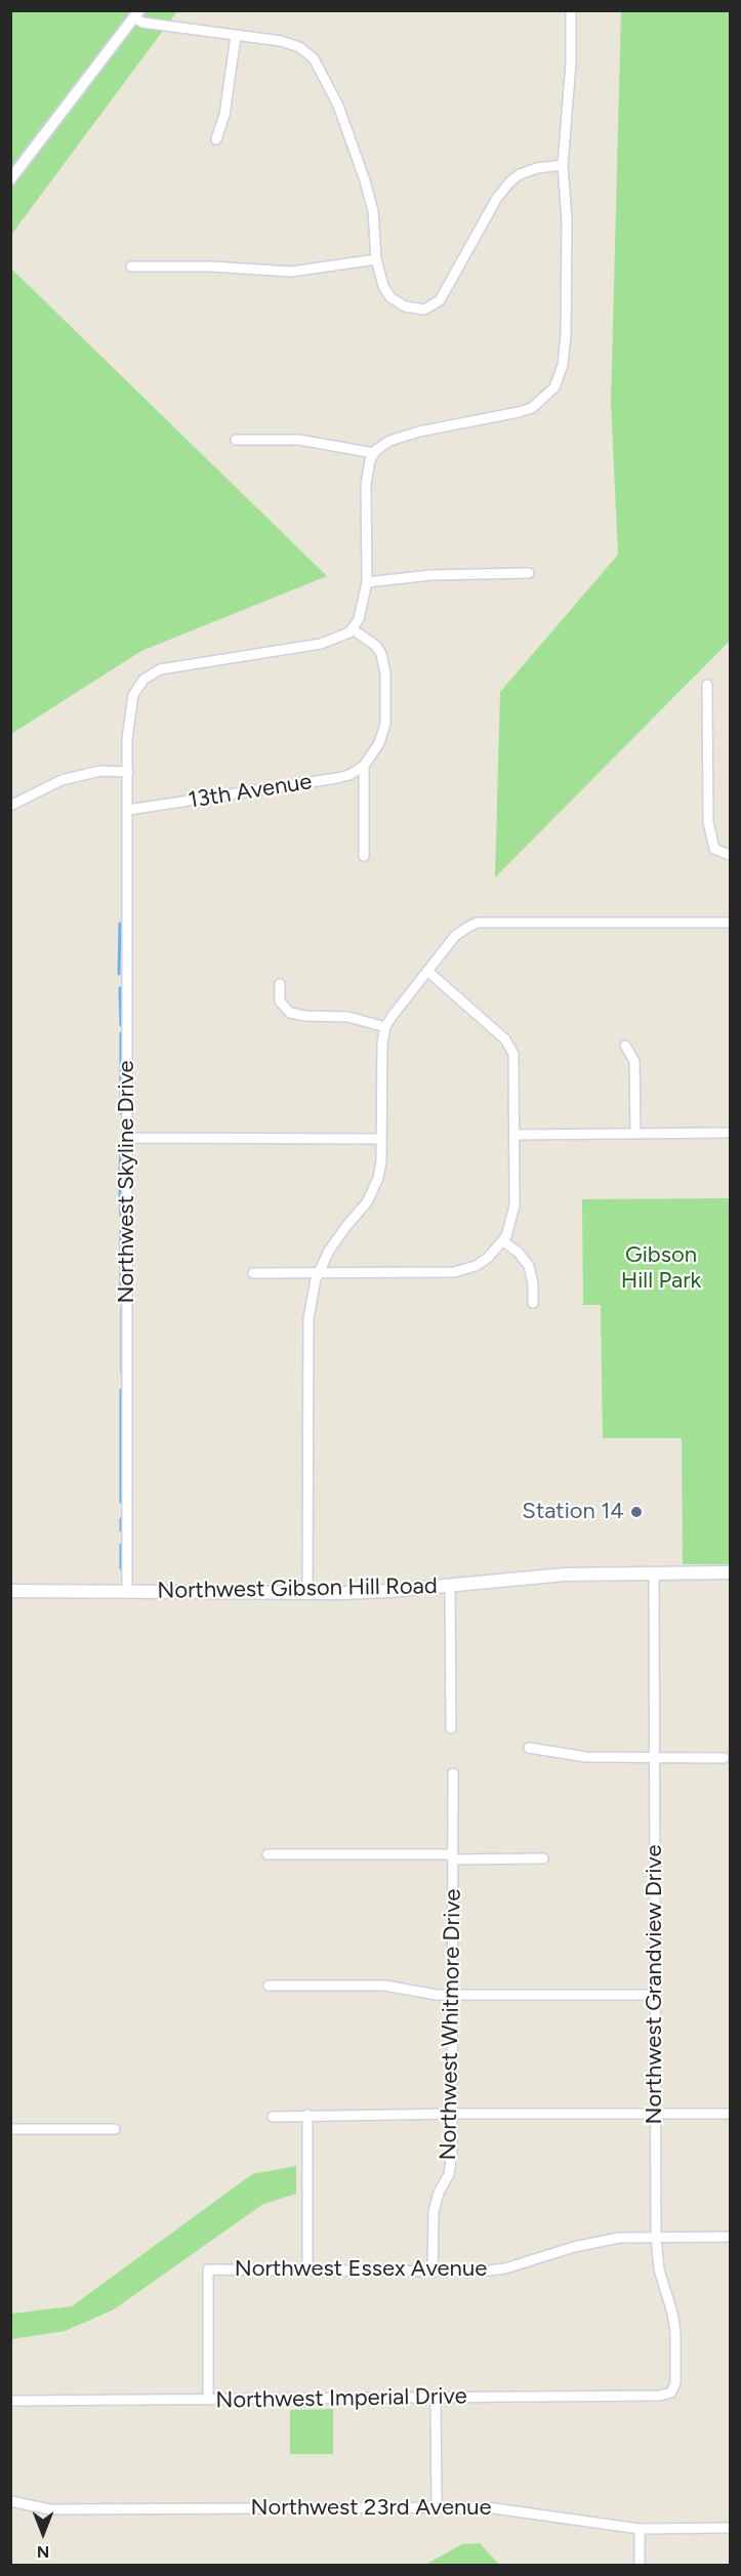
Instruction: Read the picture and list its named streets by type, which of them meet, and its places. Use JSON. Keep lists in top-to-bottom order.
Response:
{
  "streets": {
    "main road": ["Northwest Gibson Hill Road"],
    "street": [
      "13th Avenue",
      "Northwest Skyline Drive",
      "Northwest Grandview Drive",
      "Northwest Whitmore Drive",
      "Northwest Essex Avenue",
      "Northwest Imperial Drive",
      "Northwest 23rd Avenue"
    ]
  },
  "crossings": [
    ["13th Avenue", "Northwest Skyline Drive"],
    ["Northwest Skyline Drive", "Northwest Gibson Hill Road"],
    ["Northwest Gibson Hill Road", "Northwest Grandview Drive"],
    ["Northwest Grandview Drive", "Northwest Essex Avenue"],
    ["Northwest Grandview Drive", "Northwest Imperial Drive"],
    ["Northwest Whitmore Drive", "Northwest Essex Avenue"],
    ["Northwest Essex Avenue", "Northwest Imperial Drive"]
  ],
  "parks": ["Gibson Hill Park"],
  "places": ["Station 14"],
  "north": "bottom"
}
